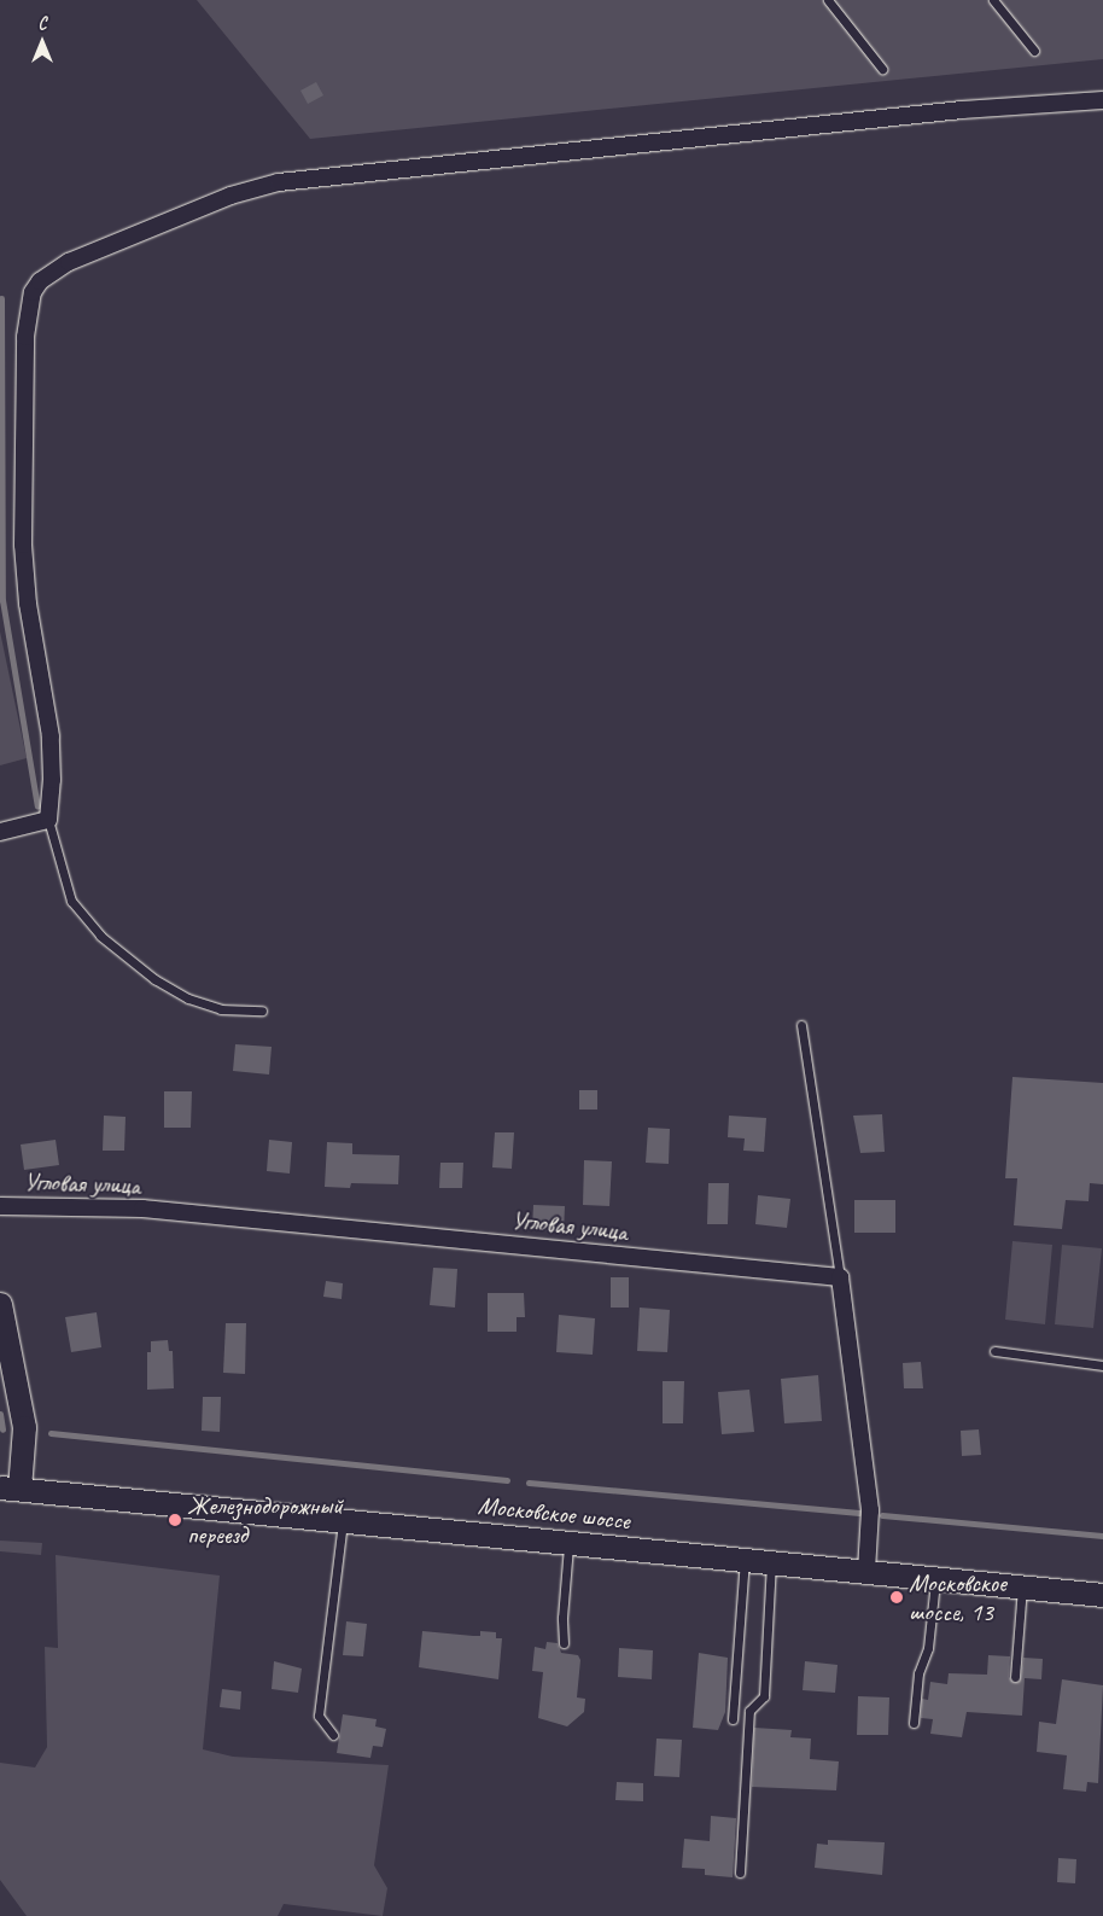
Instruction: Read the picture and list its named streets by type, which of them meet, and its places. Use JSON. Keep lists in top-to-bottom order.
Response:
{
  "streets": {
    "main road": ["Московское шоссе"],
    "street": ["Угловая улица"]
  },
  "places": ["Железнодорожный переезд", "Московское шоссе, 13"],
  "north": "top"
}
